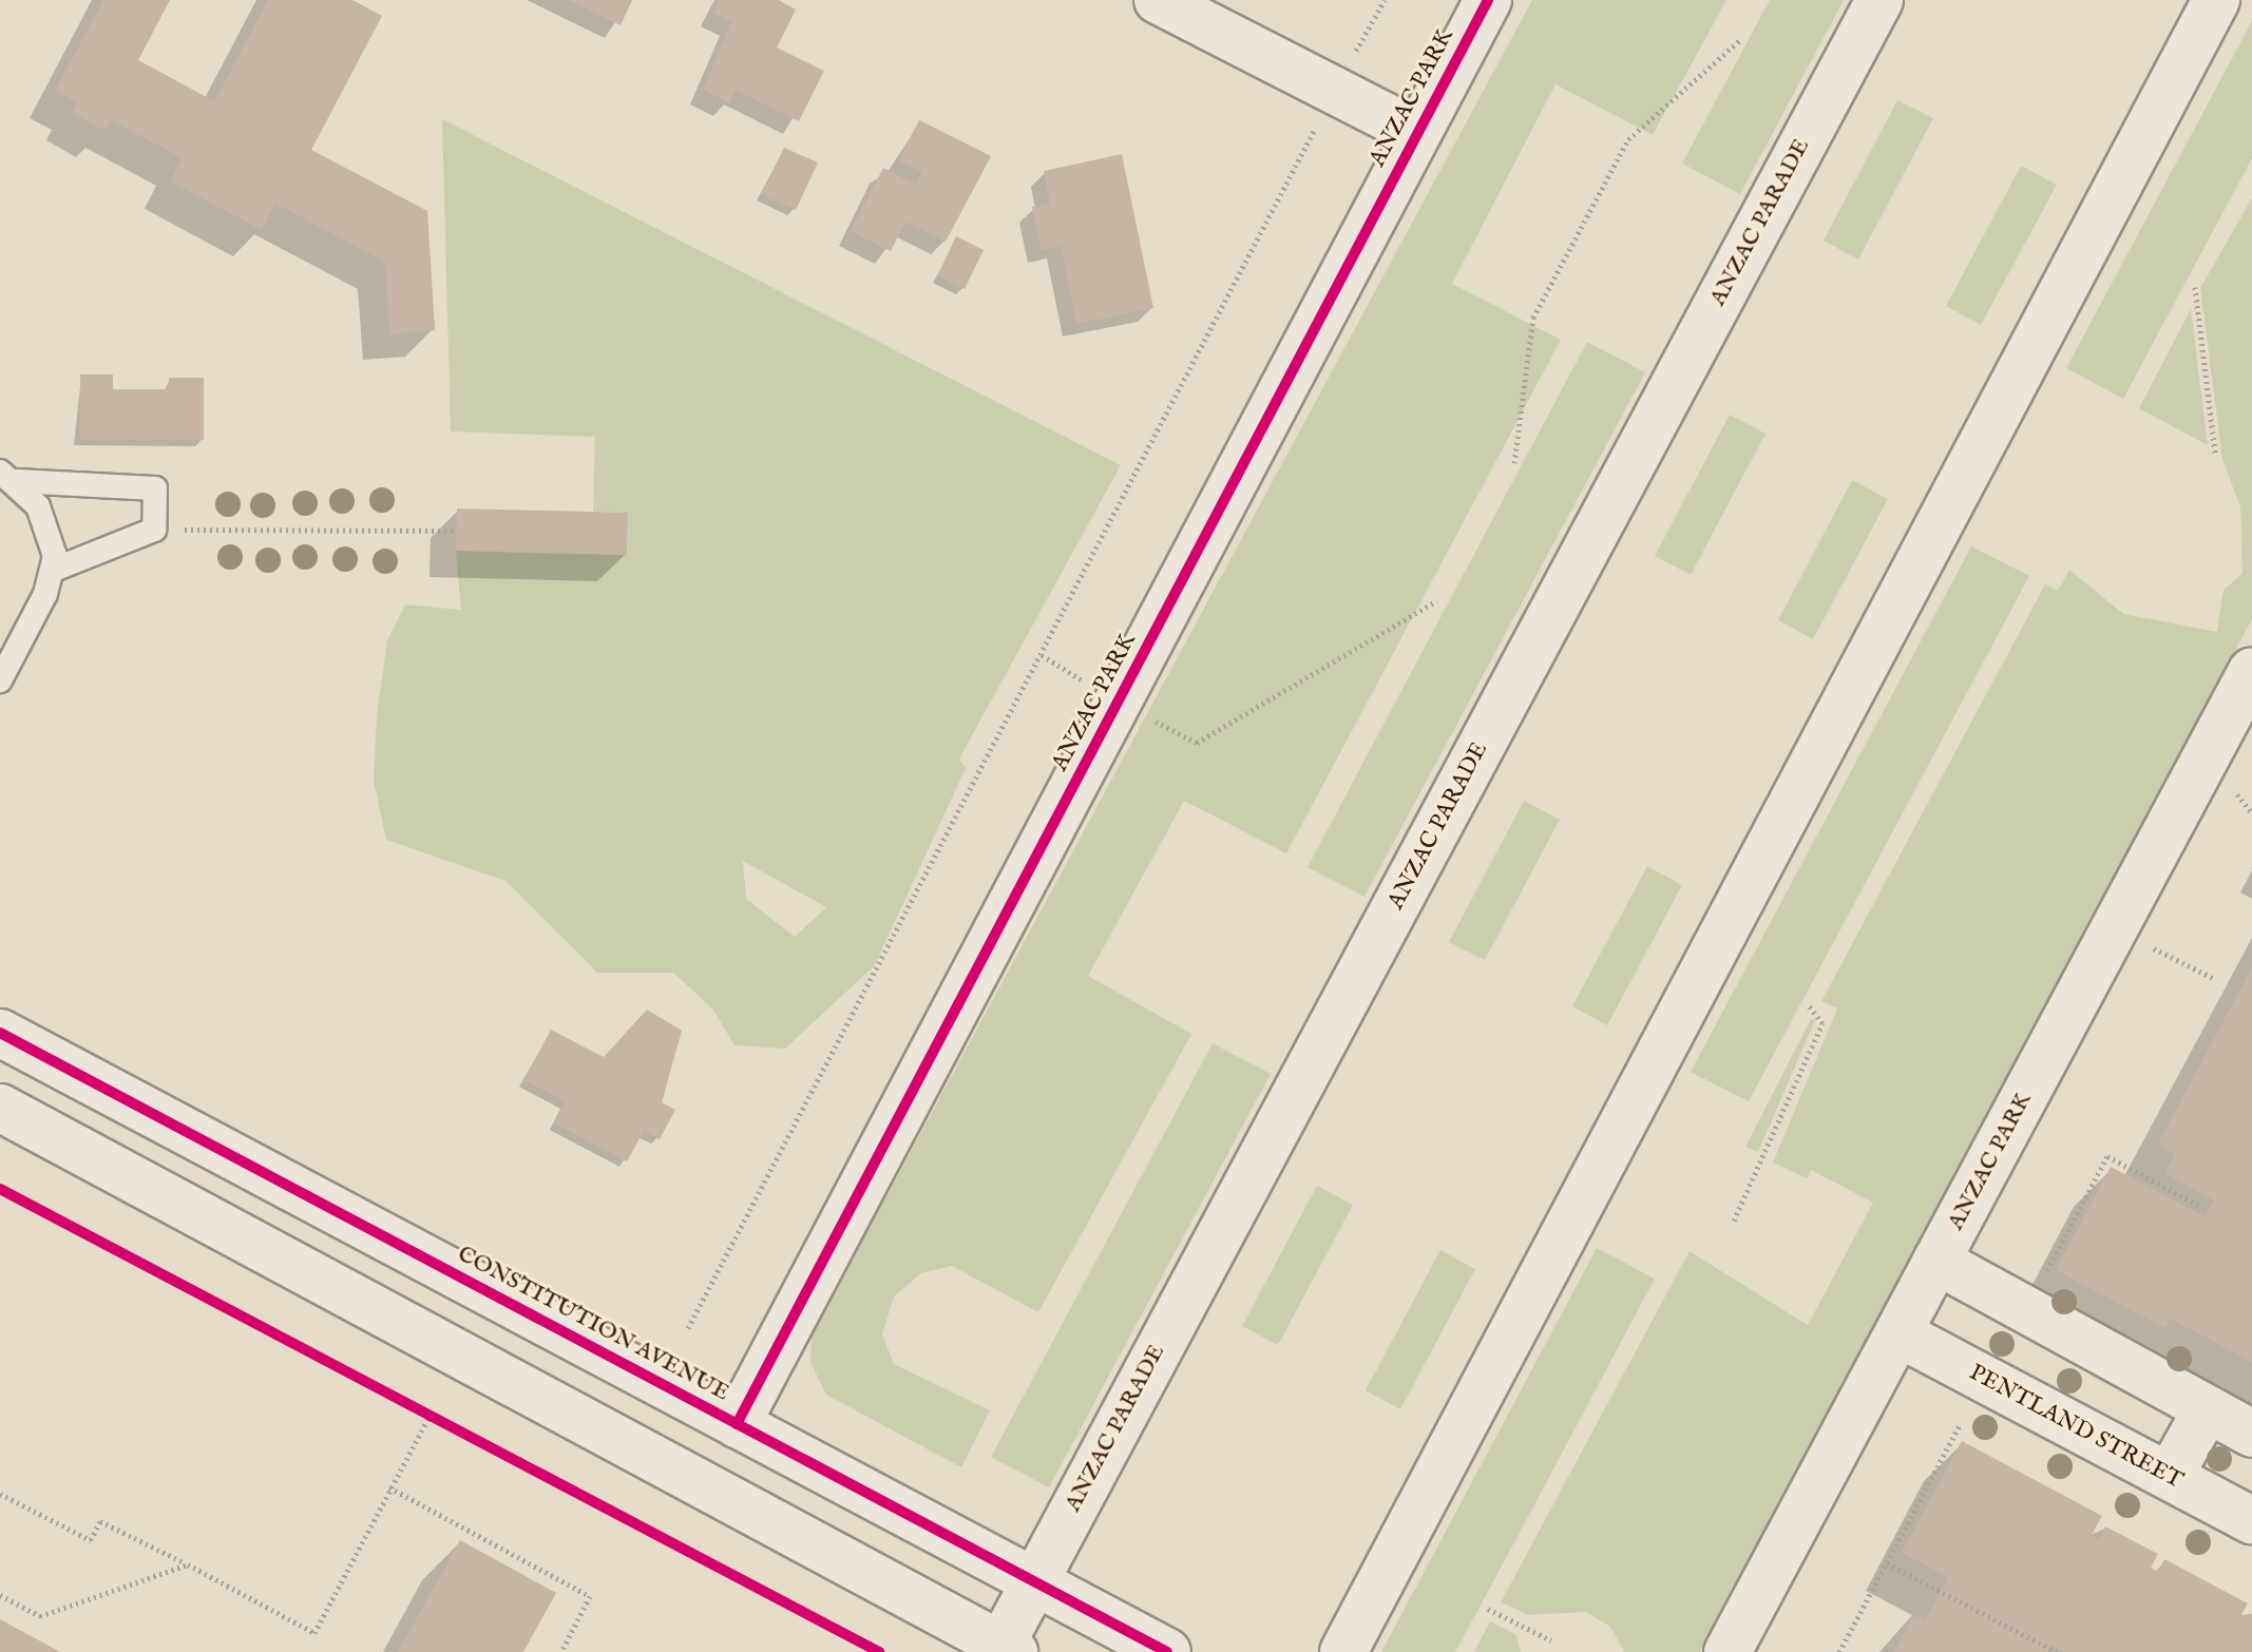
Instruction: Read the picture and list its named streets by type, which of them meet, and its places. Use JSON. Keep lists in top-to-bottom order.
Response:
{
  "streets": {
    "street": [
      "ANZAC PARK",
      "ANZAC PARADE",
      "CONSTITUTION AVENUE",
      "PENTLAND STREET"
    ]
  },
  "crossings": [
    ["ANZAC PARK", "CONSTITUTION AVENUE"],
    ["ANZAC PARK", "PENTLAND STREET"],
    ["ANZAC PARADE", "CONSTITUTION AVENUE"]
  ]
}
